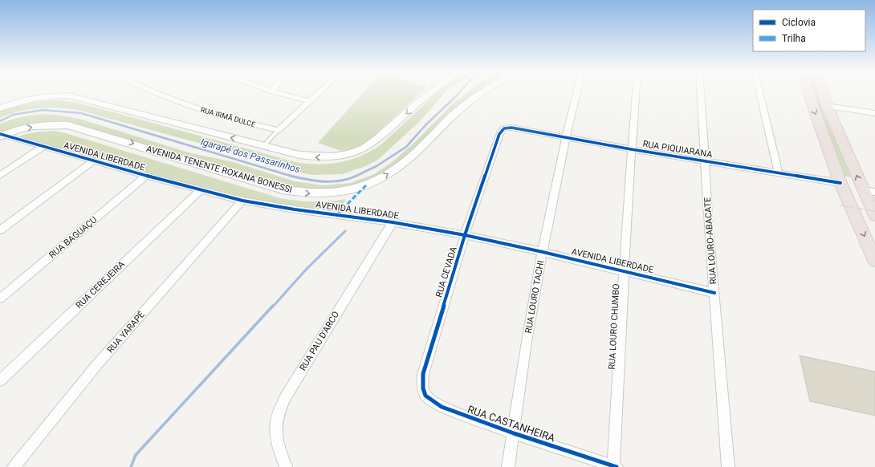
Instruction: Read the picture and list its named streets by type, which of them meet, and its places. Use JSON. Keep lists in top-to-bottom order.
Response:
{
  "streets": {
    "street": [
      "RUA IRMÃ DULCE",
      "RUA PIQUIARANA",
      "AVENIDA LIBERDADE",
      "AVENIDA TENENTE ROXANA BONESSI",
      "RUA BAGUAÇU",
      "RUA LOURO-ABACATE",
      "RUA CEVADA",
      "RUA CEREJEIRA",
      "RUA LOURO TACHI",
      "RUA LOURO CHUMBO",
      "RUA YARAPÉ",
      "RUA PAU D'ARCO",
      "RUA CASTANHEIRA"
    ]
  },
  "crossings": [
    ["RUA PIQUIARANA", "RUA LOURO-ABACATE"],
    ["RUA PIQUIARANA", "RUA CEVADA"],
    ["RUA PIQUIARANA", "RUA LOURO TACHI"],
    ["RUA PIQUIARANA", "RUA LOURO CHUMBO"],
    ["AVENIDA LIBERDADE", "AVENIDA TENENTE ROXANA BONESSI"],
    ["AVENIDA LIBERDADE", "RUA BAGUAÇU"],
    ["AVENIDA LIBERDADE", "RUA LOURO-ABACATE"],
    ["AVENIDA LIBERDADE", "RUA CEVADA"],
    ["AVENIDA LIBERDADE", "RUA CEREJEIRA"],
    ["AVENIDA LIBERDADE", "RUA LOURO TACHI"],
    ["AVENIDA LIBERDADE", "RUA LOURO CHUMBO"],
    ["AVENIDA LIBERDADE", "RUA YARAPÉ"],
    ["AVENIDA LIBERDADE", "RUA PAU D'ARCO"],
    ["RUA CEVADA", "RUA CASTANHEIRA"],
    ["RUA LOURO TACHI", "RUA CASTANHEIRA"],
    ["RUA LOURO CHUMBO", "RUA CASTANHEIRA"]
  ],
  "water": ["Igarapé dos Passarinhos"],
  "legend": ["Ciclovia", "Trilha"]
}
